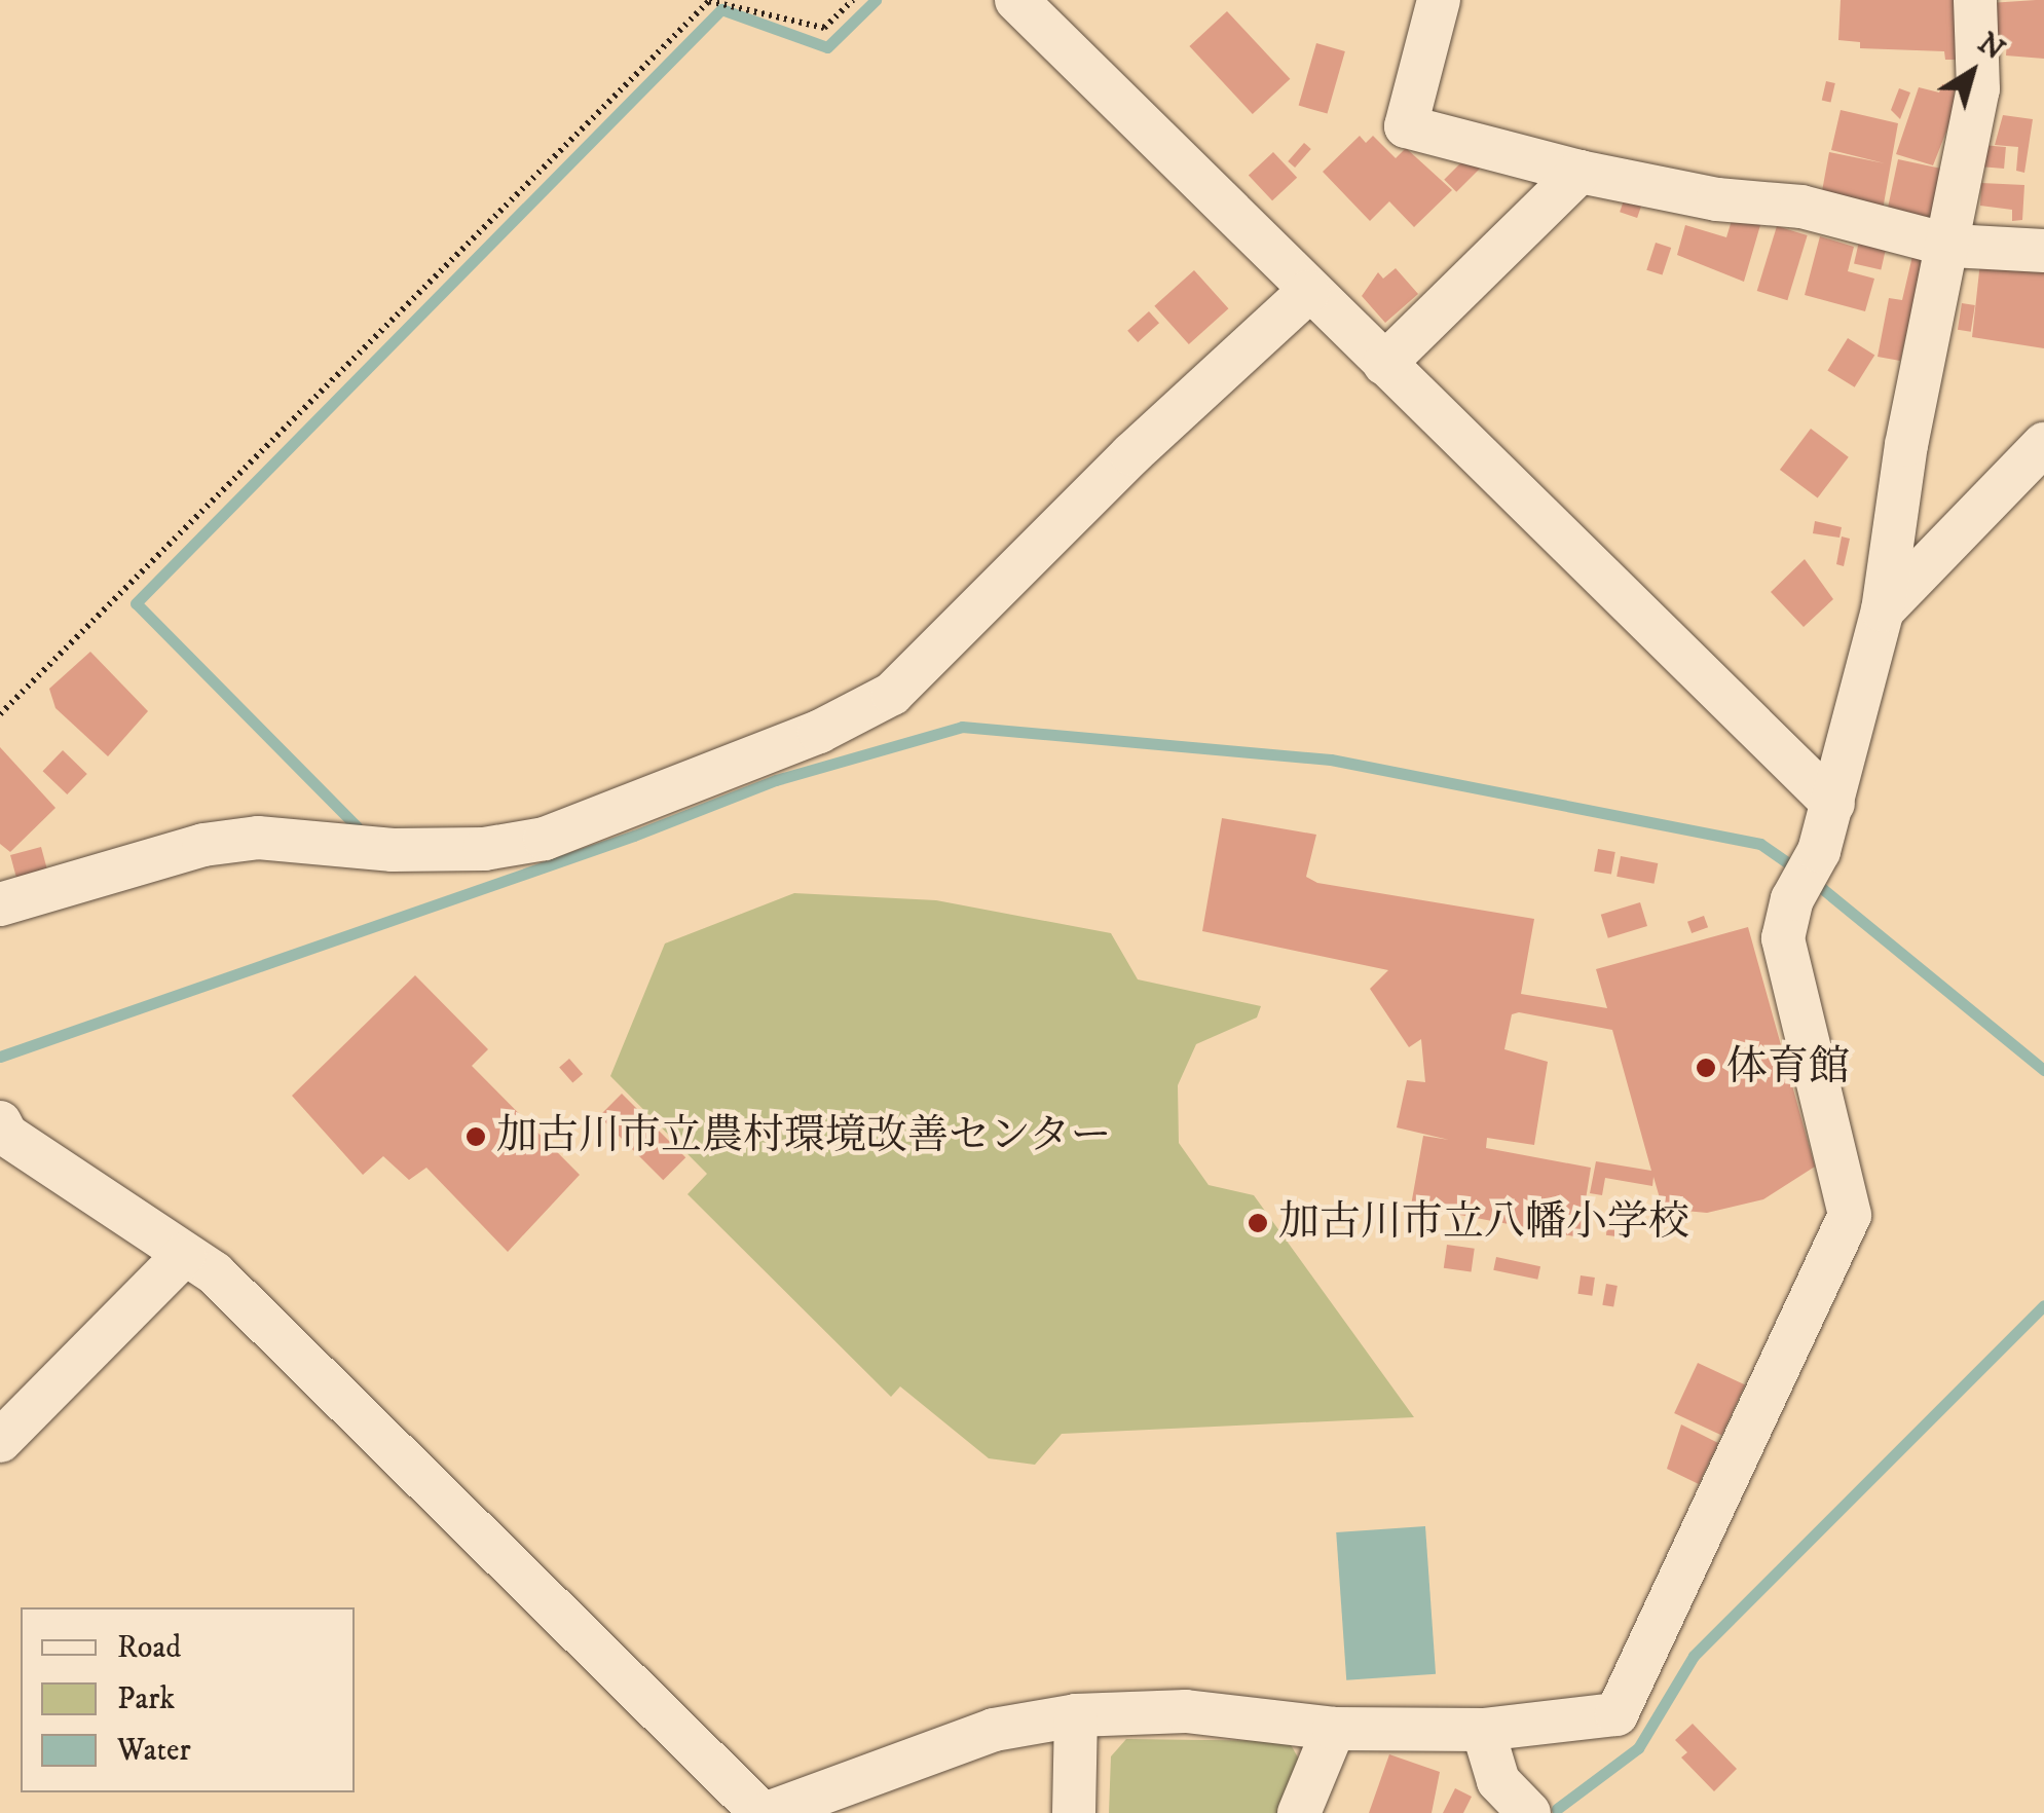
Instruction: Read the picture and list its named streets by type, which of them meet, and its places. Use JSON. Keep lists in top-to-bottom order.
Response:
{
  "places": ["体育館", "加古川市立農村環境改善センター", "加古川市立八幡小学校"],
  "legend": ["Road", "Park", "Water"],
  "north": "top right"
}
